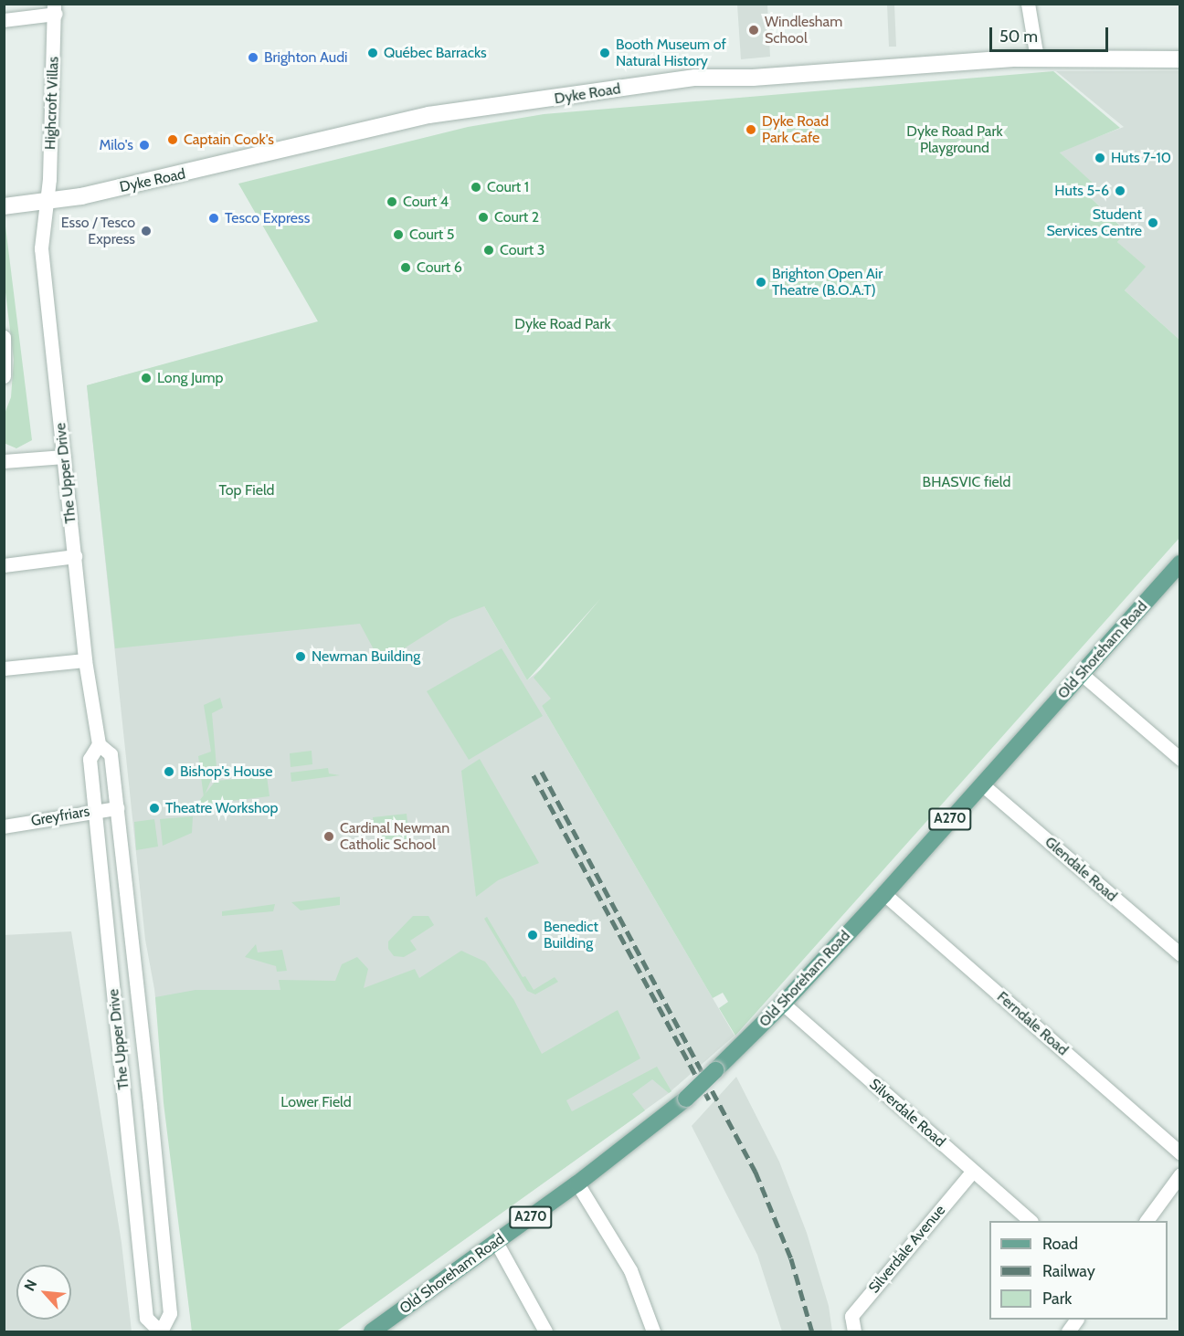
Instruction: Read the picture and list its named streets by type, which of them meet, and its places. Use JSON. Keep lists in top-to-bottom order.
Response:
{
  "streets": {
    "main road": ["Old Shoreham Road", "A270"],
    "street": [
      "Dyke Road",
      "Highcroft Villas",
      "The Upper Drive",
      "Greyfriars",
      "Glendale Road",
      "Ferndale Road",
      "Silverdale Road",
      "Silverdale Avenue"
    ]
  },
  "crossings": [
    ["Dyke Road", "Highcroft Villas"],
    ["Dyke Road", "The Upper Drive"],
    ["Highcroft Villas", "The Upper Drive"],
    ["The Upper Drive", "Greyfriars"],
    ["Old Shoreham Road", "Glendale Road"],
    ["Old Shoreham Road", "Ferndale Road"],
    ["Old Shoreham Road", "Silverdale Road"],
    ["Silverdale Road", "Silverdale Avenue"]
  ],
  "parks": [
    "Dyke Road Park Playground",
    "Dyke Road Park",
    "BHASVIC field",
    "Top Field",
    "Lower Field"
  ],
  "places": [
    "Windlesham School",
    "Québec Barracks",
    "Booth Museum of Natural History",
    "Brighton Audi",
    "Dyke Road Park Cafe",
    "Captain Cook's",
    "Milo's",
    "Huts 7-10",
    "Court 1",
    "Huts 5-6",
    "Court 4",
    "Court 2",
    "Tesco Express",
    "Student Services Centre",
    "Esso / Tesco Express",
    "Court 5",
    "Court 3",
    "Court 6",
    "Brighton Open Air Theatre (B.O.A.T)",
    "Long Jump",
    "Newman Building",
    "Bishop's House",
    "Theatre Workshop",
    "Cardinal Newman Catholic School",
    "Benedict Building"
  ],
  "legend": ["Road", "Railway", "Park"],
  "scale_bar": "50 m",
  "north": "top left"
}
